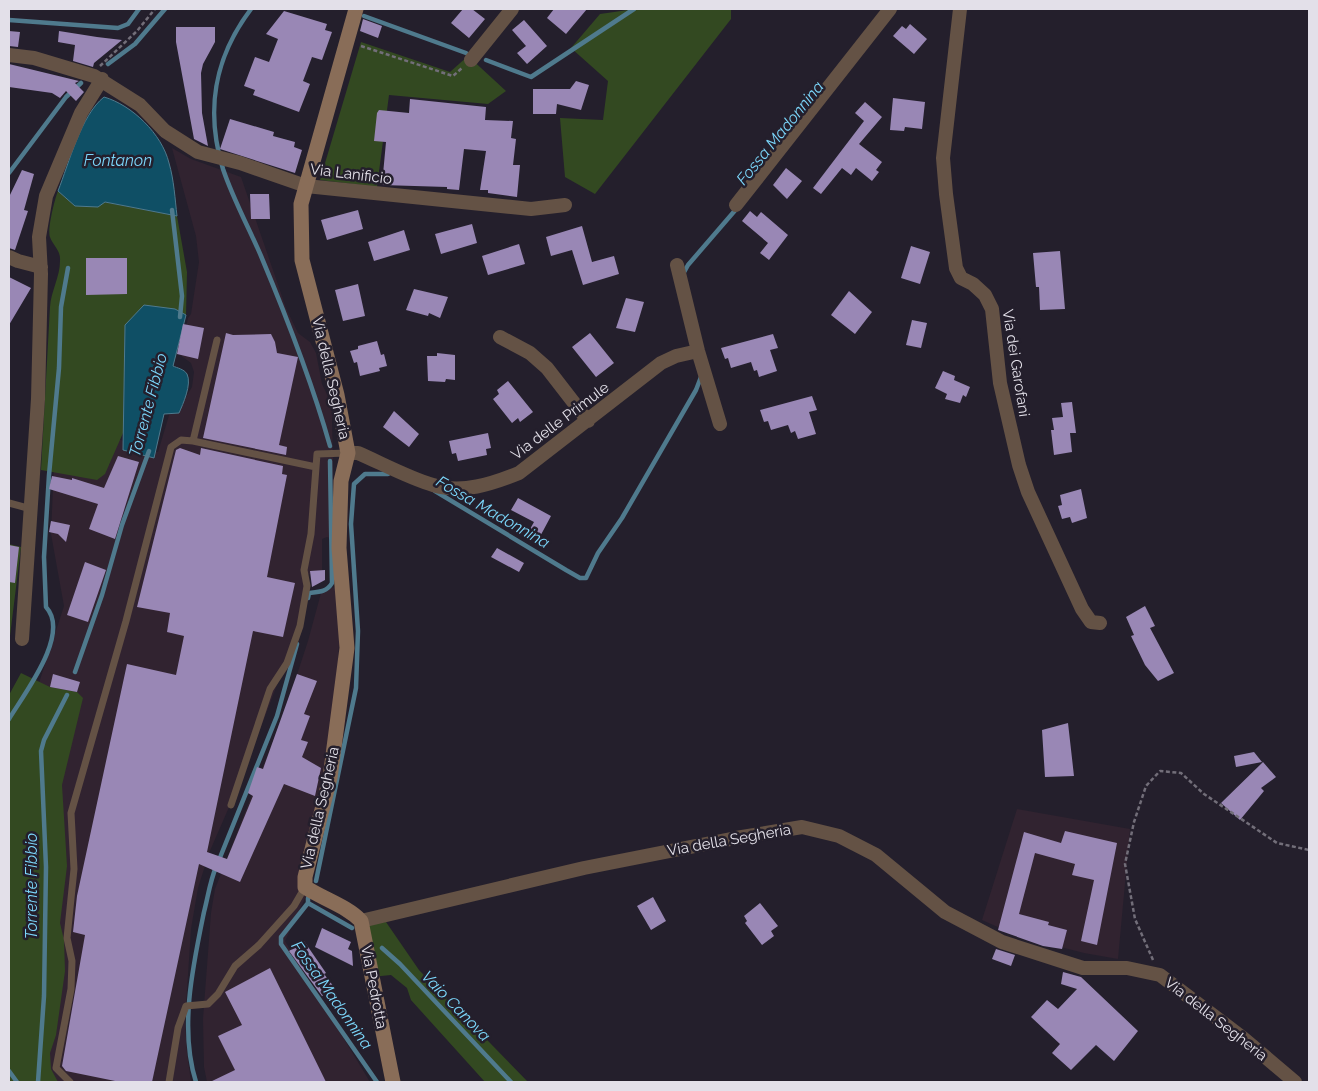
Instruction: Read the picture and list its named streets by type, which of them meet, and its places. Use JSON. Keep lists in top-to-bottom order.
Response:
{
  "streets": {
    "street": [
      "Via Lanificio",
      "Via dei Garofani",
      "Via della Segheria",
      "Via delle Primule",
      "Via Pedrotta"
    ]
  },
  "crossings": [
    ["Via Lanificio", "Via della Segheria"],
    ["Via della Segheria", "Via delle Primule"],
    ["Via della Segheria", "Via Pedrotta"]
  ],
  "water": [
    "Fossa Madonnina",
    "Fontanon",
    "Torrente Fibbio",
    "Vaio Canova"
  ]
}
